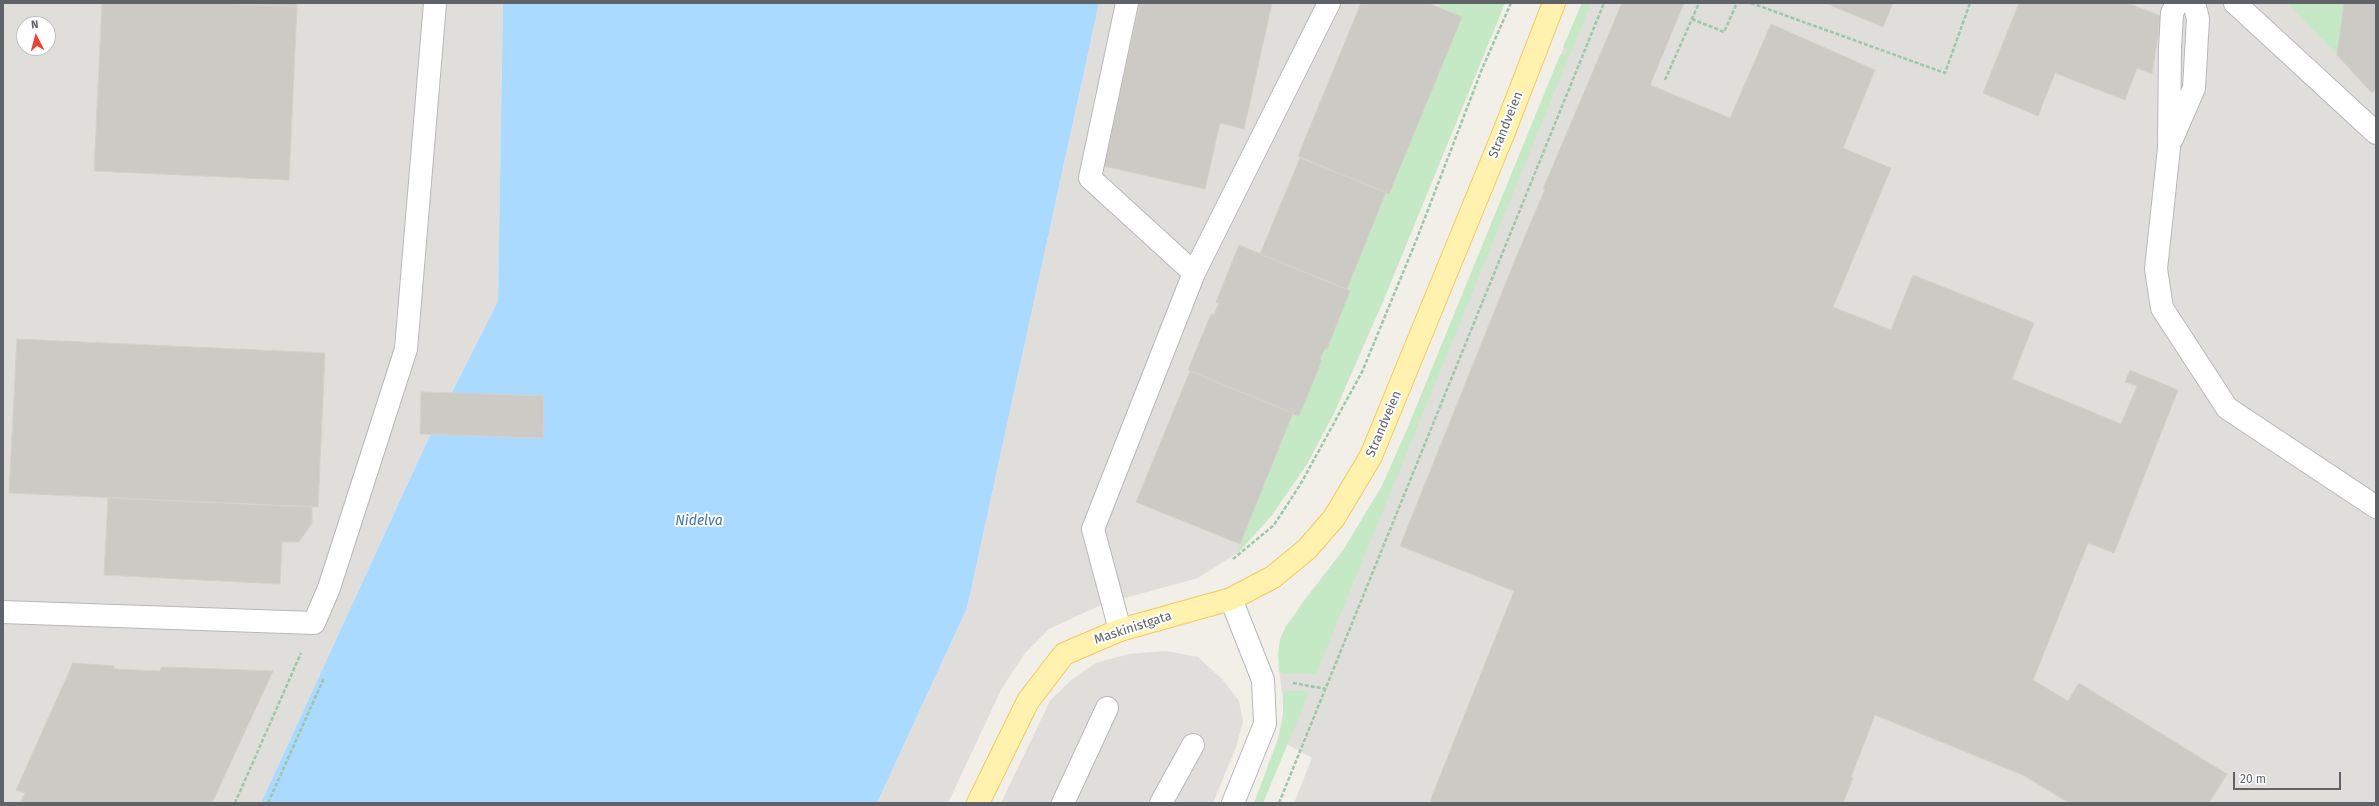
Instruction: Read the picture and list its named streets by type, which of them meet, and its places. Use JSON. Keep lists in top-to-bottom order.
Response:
{
  "streets": {
    "main road": ["Strandveien", "Maskinistgata"]
  },
  "crossings": [
    ["Strandveien", "Maskinistgata"]
  ],
  "water": ["Nidelva"],
  "scale_bar": "20 m",
  "north": "top"
}
